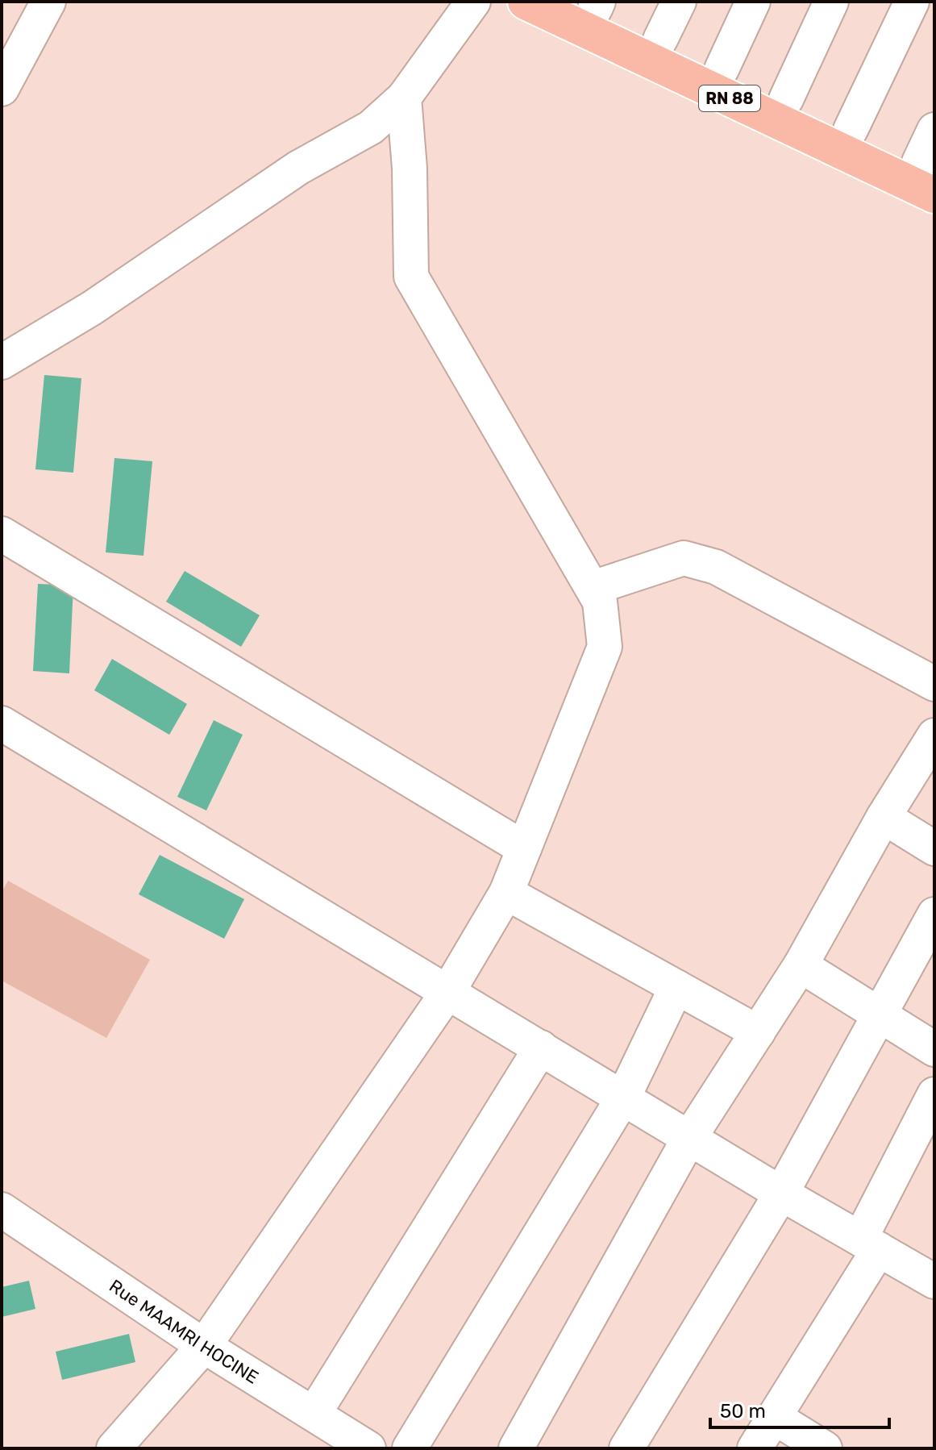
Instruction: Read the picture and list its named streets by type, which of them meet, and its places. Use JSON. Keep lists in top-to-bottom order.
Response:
{
  "streets": {
    "main road": ["RN 88"],
    "street": ["Rue MAAMRI HOCINE"]
  },
  "scale_bar": "50 m"
}
